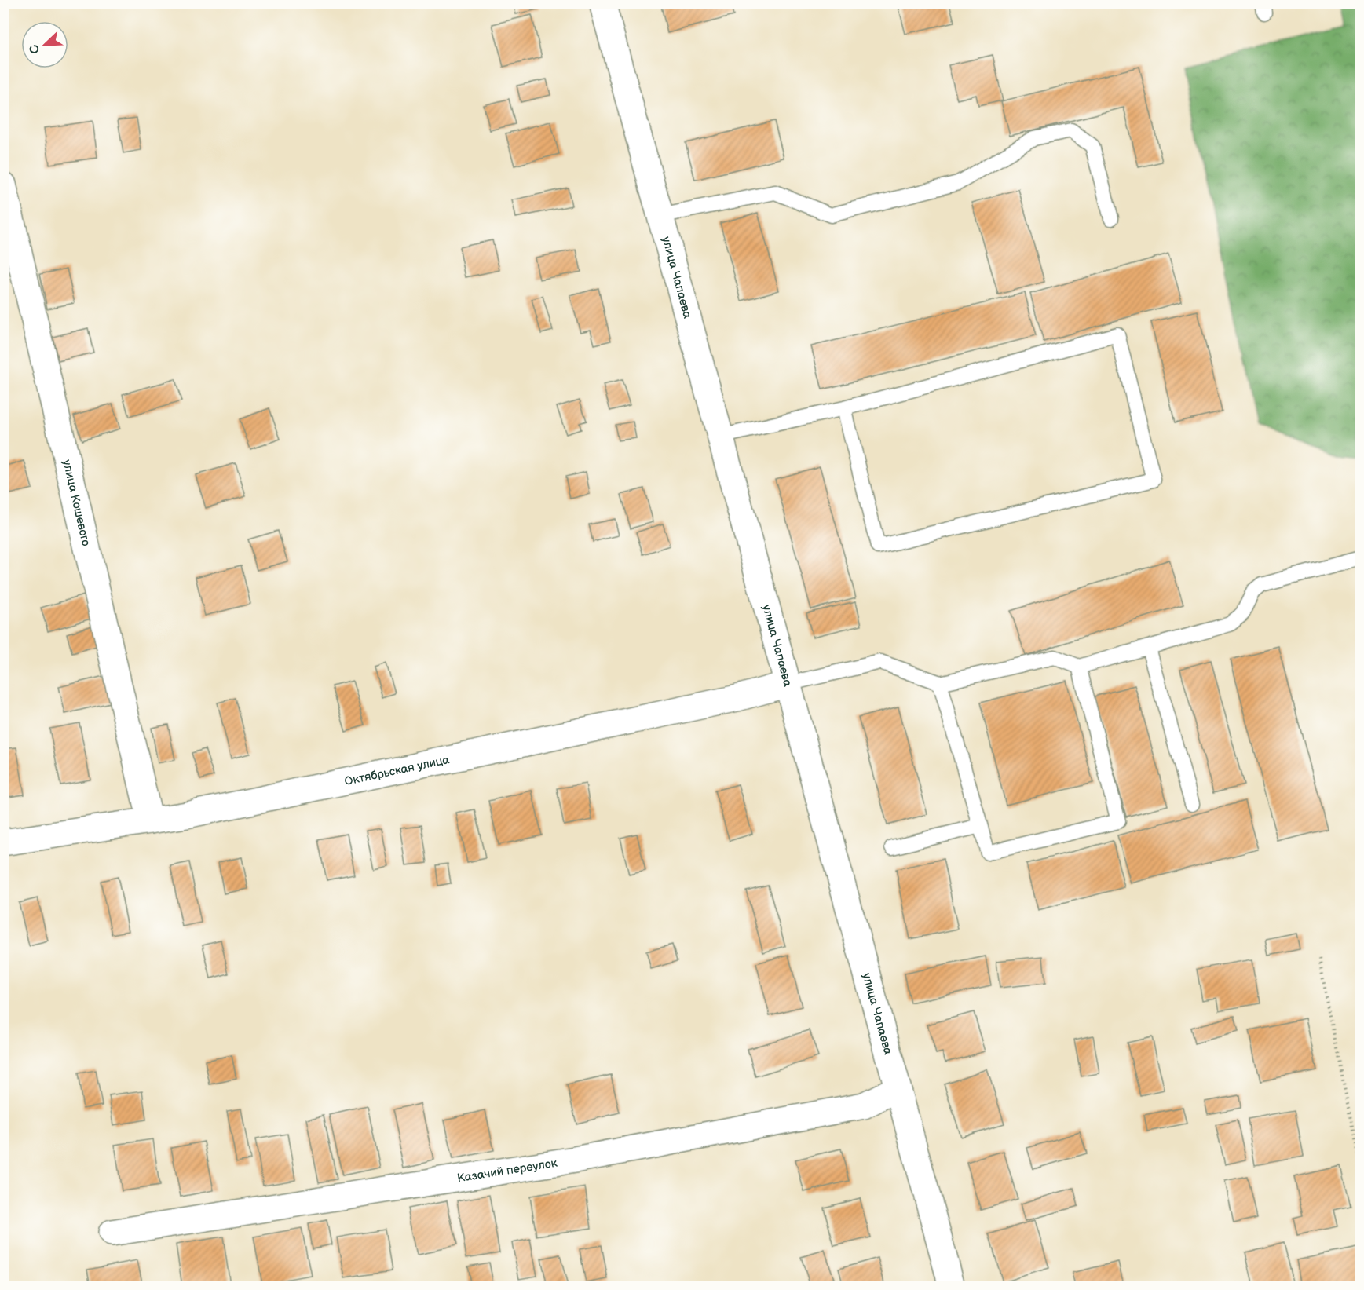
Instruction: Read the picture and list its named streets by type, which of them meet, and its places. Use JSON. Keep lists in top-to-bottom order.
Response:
{
  "streets": {
    "street": [
      "улица Чапаева",
      "улица Кошевого",
      "Октябрьская улица",
      "Казачий переулок"
    ]
  },
  "crossings": [
    ["улица Чапаева", "Октябрьская улица"],
    ["улица Чапаева", "Казачий переулок"],
    ["улица Кошевого", "Октябрьская улица"]
  ],
  "north": "bottom left"
}
